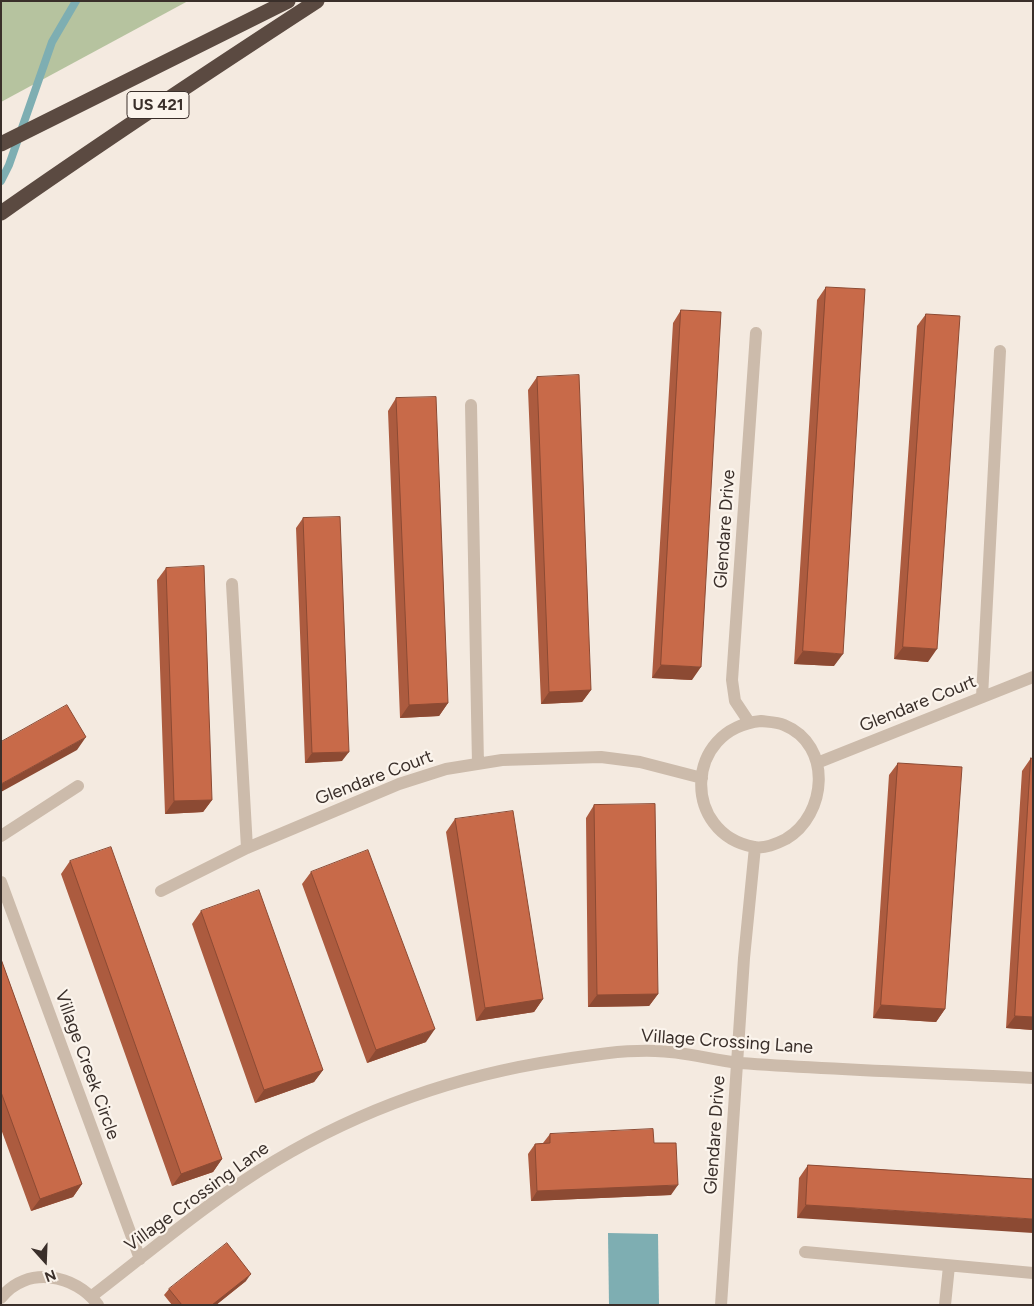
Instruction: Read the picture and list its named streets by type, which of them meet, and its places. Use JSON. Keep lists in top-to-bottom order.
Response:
{
  "streets": {
    "highway": ["US 421"],
    "street": [
      "Glendare Drive",
      "Glendare Court",
      "Village Crossing Lane",
      "Village Creek Circle"
    ]
  },
  "crossings": [
    ["Glendare Drive", "Glendare Court"],
    ["Glendare Drive", "Village Crossing Lane"],
    ["Village Crossing Lane", "Village Creek Circle"]
  ],
  "north": "bottom"
}
